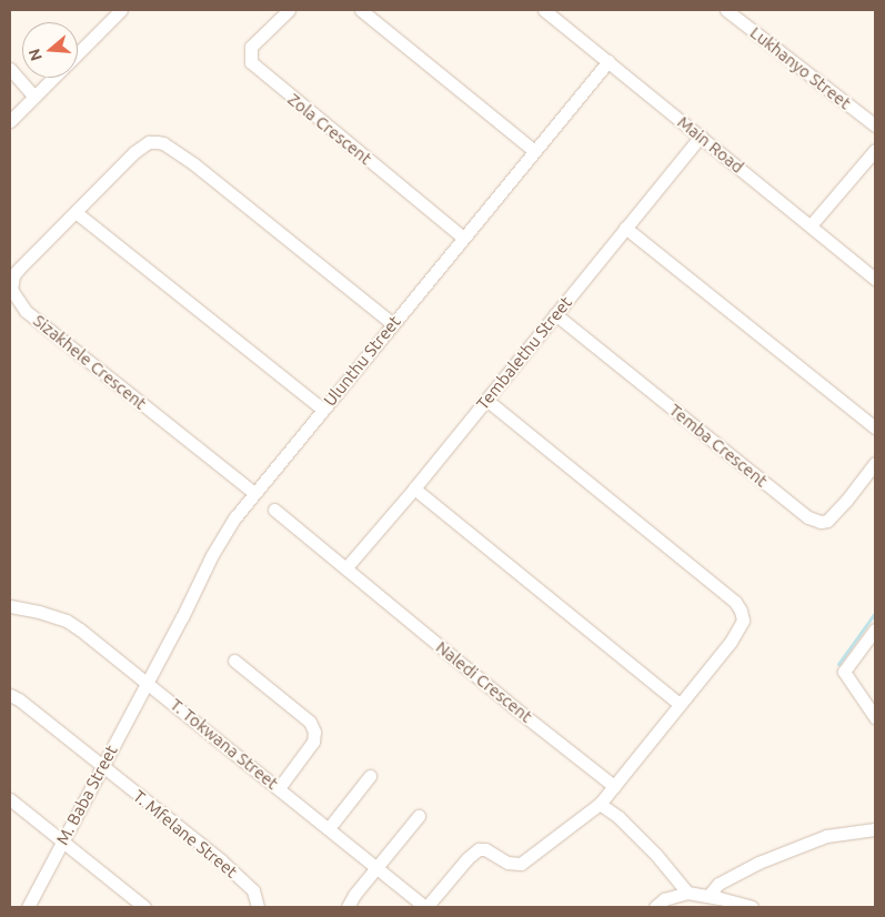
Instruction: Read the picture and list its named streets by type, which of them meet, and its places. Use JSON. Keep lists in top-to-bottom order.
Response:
{
  "streets": {
    "street": [
      "Lukhanyo Street",
      "Zola Crescent",
      "Main Road",
      "Tembalethu Street",
      "Ulunthu Street",
      "Sizakhele Crescent",
      "Temba Crescent",
      "Naledi Crescent",
      "T. Tokwana Street",
      "M. Baba Street",
      "T. Mfelane Street"
    ]
  },
  "crossings": [
    ["Zola Crescent", "Ulunthu Street"],
    ["Main Road", "Tembalethu Street"],
    ["Main Road", "Ulunthu Street"],
    ["Tembalethu Street", "Temba Crescent"],
    ["Tembalethu Street", "Naledi Crescent"],
    ["Ulunthu Street", "Sizakhele Crescent"],
    ["Ulunthu Street", "T. Tokwana Street"],
    ["Ulunthu Street", "M. Baba Street"],
    ["T. Tokwana Street", "M. Baba Street"],
    ["M. Baba Street", "T. Mfelane Street"]
  ],
  "north": "left"
}
